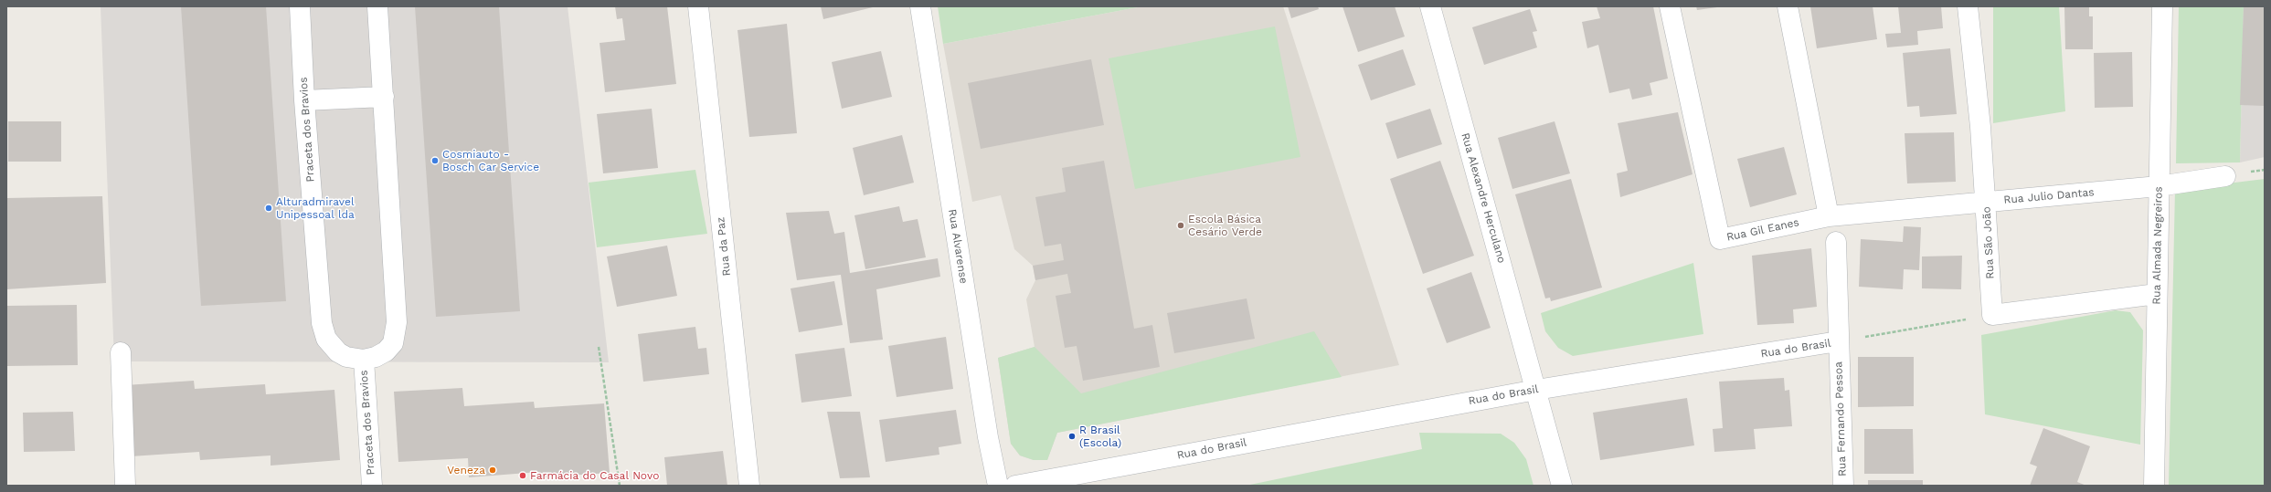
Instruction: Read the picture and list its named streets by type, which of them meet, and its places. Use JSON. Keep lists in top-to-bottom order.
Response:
{
  "streets": {
    "street": [
      "Praceta dos Bravios",
      "Rua Julio Dantas",
      "Rua Alexandre Herculano",
      "Rua Gil Eanes",
      "Rua São João",
      "Rua Almada Negreiros",
      "Rua da Paz",
      "Rua Alvarense",
      "Rua do Brasil",
      "Rua Fernando Pessoa"
    ]
  },
  "crossings": [
    ["Rua Julio Dantas", "Rua Gil Eanes"],
    ["Rua Julio Dantas", "Rua São João"],
    ["Rua Julio Dantas", "Rua Almada Negreiros"],
    ["Rua Alexandre Herculano", "Rua do Brasil"],
    ["Rua São João", "Rua do Brasil"],
    ["Rua do Brasil", "Rua Fernando Pessoa"]
  ],
  "places": [
    "Cosmiauto - Bosch Car Service",
    "Alturadmiravel Unipessoal lda",
    "Escola Básica Cesário Verde",
    "R Brasil (Escola)",
    "Veneza",
    "Farmácia do Casal Novo"
  ]
}
